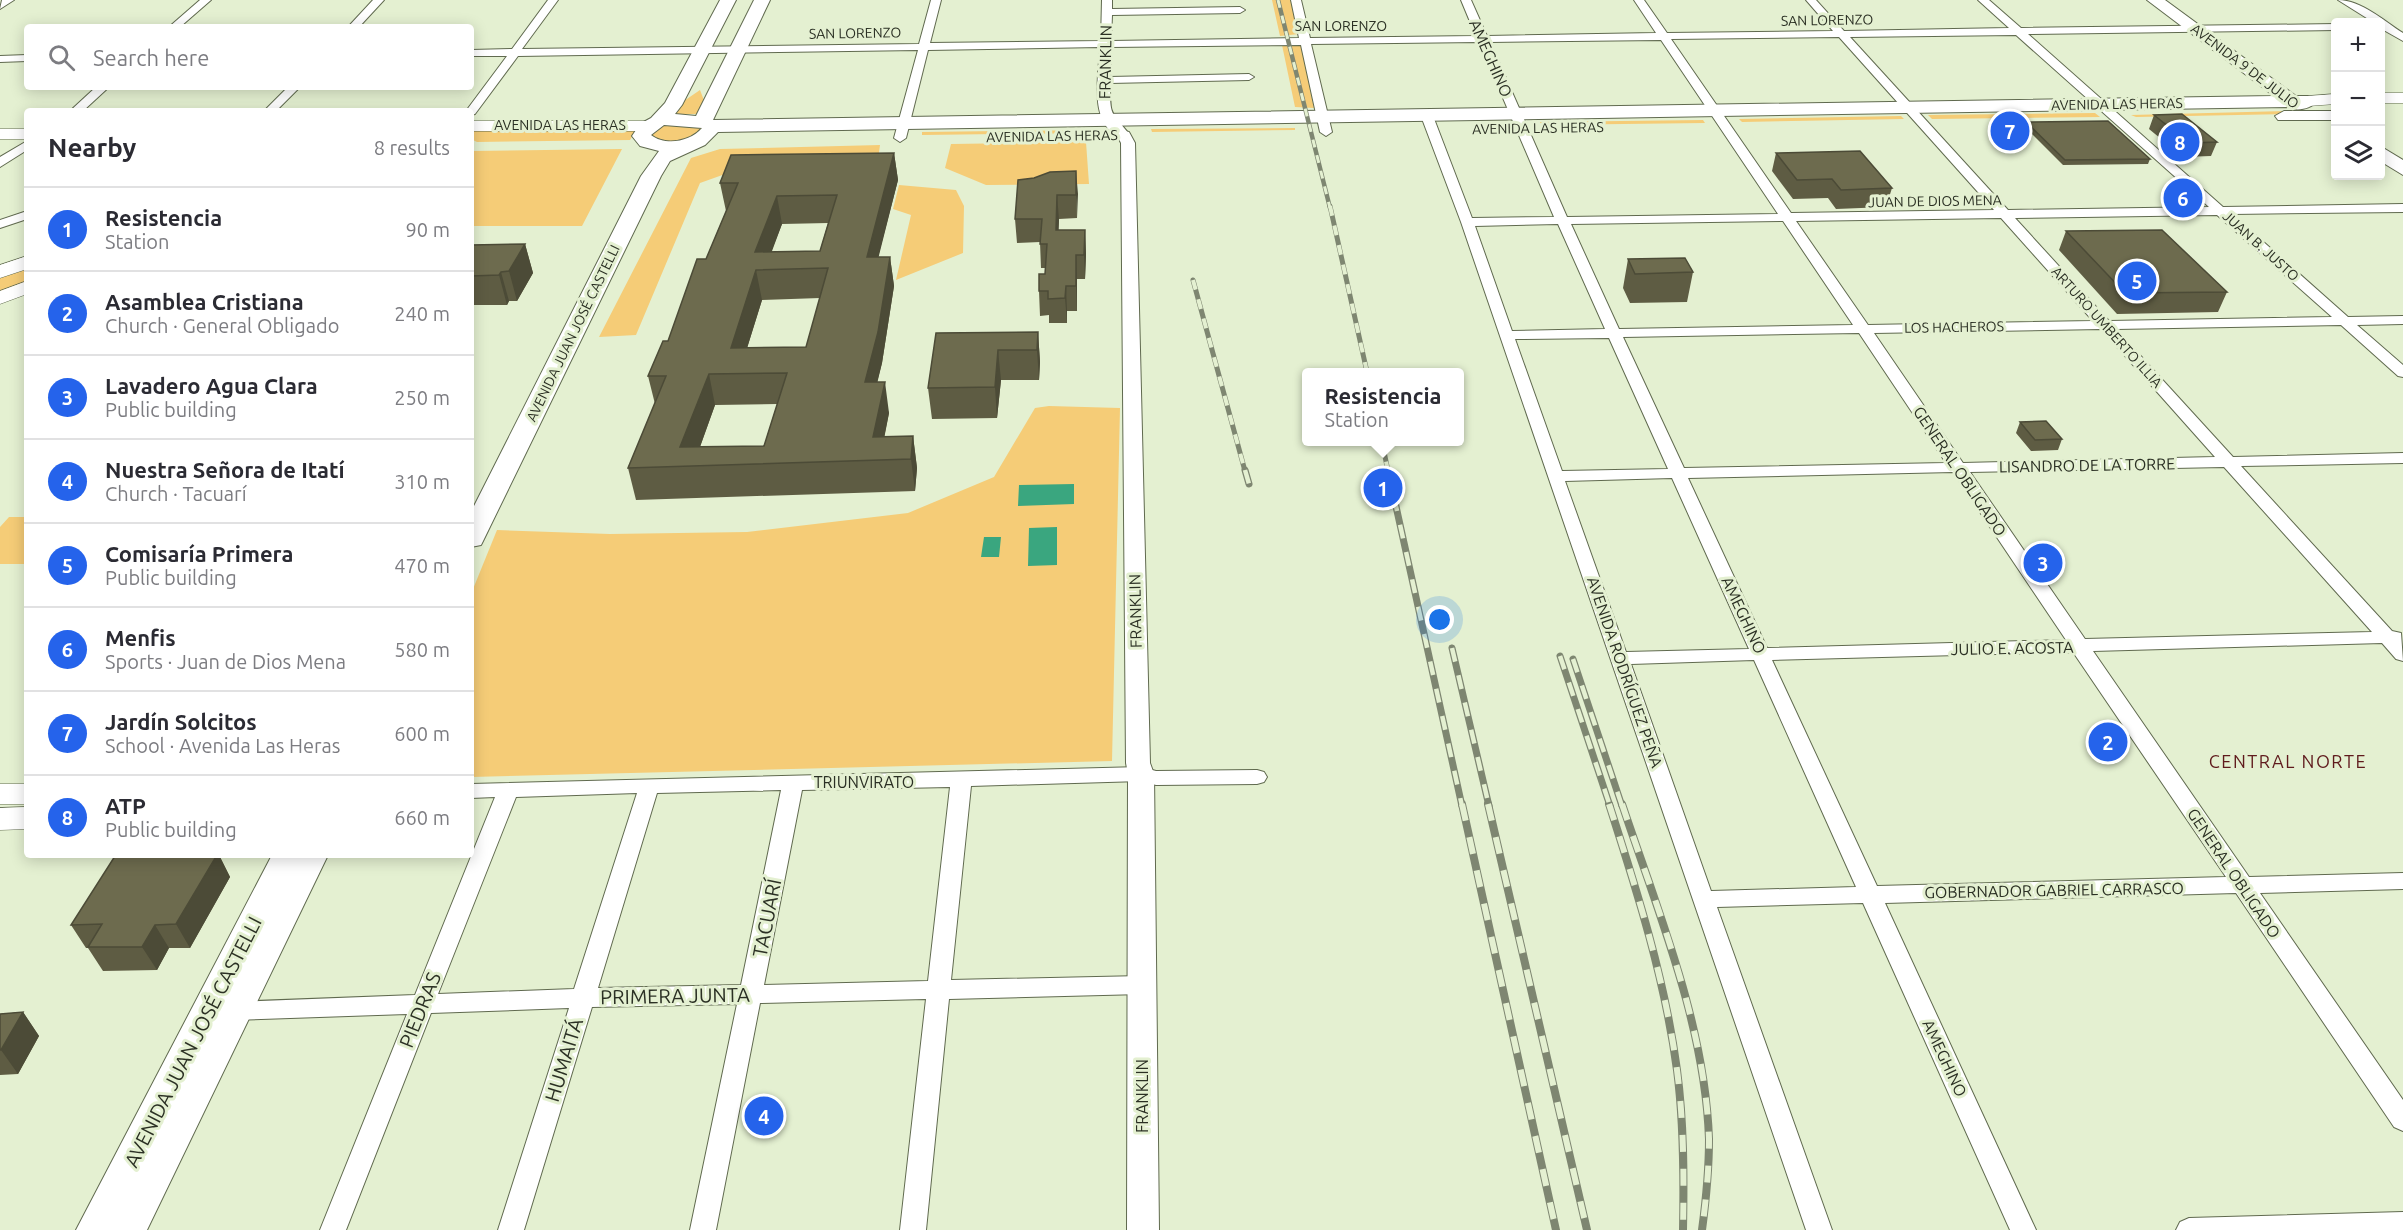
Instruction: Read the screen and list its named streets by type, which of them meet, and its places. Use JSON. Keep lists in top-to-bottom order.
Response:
{
  "streets": {
    "main road": ["AVENIDA 9 DE JULIO", "AVENIDA LAS HERAS", "AVENIDA JUAN JOSÉ CASTELLI"],
    "street": [
      "SAN LORENZO",
      "AMEGHINO",
      "FRANKLIN",
      "JUAN DE DIOS MENA",
      "JUAN B. JUSTO",
      "LOS HACHEROS",
      "ARTURO UMBERTO ILLIA",
      "LISANDRO DE LA TORRE",
      "GENERAL OBLIGADO",
      "JULIO E. ACOSTA",
      "AVENIDA RODRÍGUEZ PEÑA",
      "TRIUNVIRATO",
      "GOBERNADOR GABRIEL CARRASCO",
      "TACUARÍ",
      "PRIMERA JUNTA",
      "PIEDRAS",
      "HUMAITÁ"
    ]
  },
  "crossings": [
    ["SAN LORENZO", "AMEGHINO"],
    ["SAN LORENZO", "FRANKLIN"],
    ["SAN LORENZO", "AVENIDA 9 DE JULIO"],
    ["SAN LORENZO", "JUAN B. JUSTO"],
    ["SAN LORENZO", "ARTURO UMBERTO ILLIA"],
    ["SAN LORENZO", "AVENIDA JUAN JOSÉ CASTELLI"],
    ["SAN LORENZO", "GENERAL OBLIGADO"],
    ["AMEGHINO", "AVENIDA LAS HERAS"],
    ["AMEGHINO", "JUAN DE DIOS MENA"],
    ["AMEGHINO", "LOS HACHEROS"],
    ["AMEGHINO", "LISANDRO DE LA TORRE"],
    ["AMEGHINO", "JULIO E. ACOSTA"],
    ["AMEGHINO", "GOBERNADOR GABRIEL CARRASCO"],
    ["FRANKLIN", "AVENIDA LAS HERAS"],
    ["FRANKLIN", "TRIUNVIRATO"],
    ["FRANKLIN", "PRIMERA JUNTA"],
    ["AVENIDA 9 DE JULIO", "AVENIDA LAS HERAS"],
    ["AVENIDA LAS HERAS", "JUAN B. JUSTO"],
    ["AVENIDA LAS HERAS", "ARTURO UMBERTO ILLIA"],
    ["AVENIDA LAS HERAS", "AVENIDA JUAN JOSÉ CASTELLI"],
    ["AVENIDA LAS HERAS", "GENERAL OBLIGADO"],
    ["AVENIDA LAS HERAS", "AVENIDA RODRÍGUEZ PEÑA"],
    ["JUAN DE DIOS MENA", "JUAN B. JUSTO"],
    ["JUAN DE DIOS MENA", "ARTURO UMBERTO ILLIA"],
    ["JUAN DE DIOS MENA", "GENERAL OBLIGADO"],
    ["JUAN DE DIOS MENA", "AVENIDA RODRÍGUEZ PEÑA"],
    ["JUAN B. JUSTO", "LOS HACHEROS"],
    ["LOS HACHEROS", "ARTURO UMBERTO ILLIA"],
    ["LOS HACHEROS", "GENERAL OBLIGADO"],
    ["LOS HACHEROS", "AVENIDA RODRÍGUEZ PEÑA"],
    ["ARTURO UMBERTO ILLIA", "LISANDRO DE LA TORRE"],
    ["ARTURO UMBERTO ILLIA", "JULIO E. ACOSTA"],
    ["AVENIDA JUAN JOSÉ CASTELLI", "PRIMERA JUNTA"],
    ["LISANDRO DE LA TORRE", "GENERAL OBLIGADO"],
    ["LISANDRO DE LA TORRE", "AVENIDA RODRÍGUEZ PEÑA"],
    ["GENERAL OBLIGADO", "JULIO E. ACOSTA"],
    ["GENERAL OBLIGADO", "GOBERNADOR GABRIEL CARRASCO"],
    ["JULIO E. ACOSTA", "AVENIDA RODRÍGUEZ PEÑA"],
    ["AVENIDA RODRÍGUEZ PEÑA", "GOBERNADOR GABRIEL CARRASCO"],
    ["TRIUNVIRATO", "TACUARÍ"],
    ["TRIUNVIRATO", "PIEDRAS"],
    ["TRIUNVIRATO", "HUMAITÁ"],
    ["TACUARÍ", "PRIMERA JUNTA"],
    ["PRIMERA JUNTA", "PIEDRAS"],
    ["PRIMERA JUNTA", "HUMAITÁ"]
  ],
  "districts": ["CENTRAL NORTE"],
  "page": {
    "map_buttons": ["+", "−"],
    "search": "Search here",
    "heading": ["Nearby", "8 results"],
    "pins": [
      "7",
      "8",
      "6",
      "5",
      "1",
      "3",
      "2",
      "4"
    ],
    "list": [
      {
        "mark": "1",
        "name": "Resistencia",
        "note": "Station",
        "value": "90 m"
      },
      {
        "mark": "2",
        "name": "Asamblea Cristiana",
        "note": "Church · General Obligado",
        "value": "240 m"
      },
      {
        "mark": "3",
        "name": "Lavadero Agua Clara",
        "note": "Public building",
        "value": "250 m"
      },
      {
        "mark": "4",
        "name": "Nuestra Señora de Itatí",
        "note": "Church · Tacuarí",
        "value": "310 m"
      },
      {
        "mark": "5",
        "name": "Comisaría Primera",
        "note": "Public building",
        "value": "470 m"
      },
      {
        "mark": "6",
        "name": "Menfis",
        "note": "Sports · Juan de Dios Mena",
        "value": "580 m"
      },
      {
        "mark": "7",
        "name": "Jardín Solcitos",
        "note": "School · Avenida Las Heras",
        "value": "600 m"
      },
      {
        "mark": "8",
        "name": "ATP",
        "note": "Public building",
        "value": "660 m"
      }
    ],
    "popup": ["Resistencia", "Station"]
  }
}
